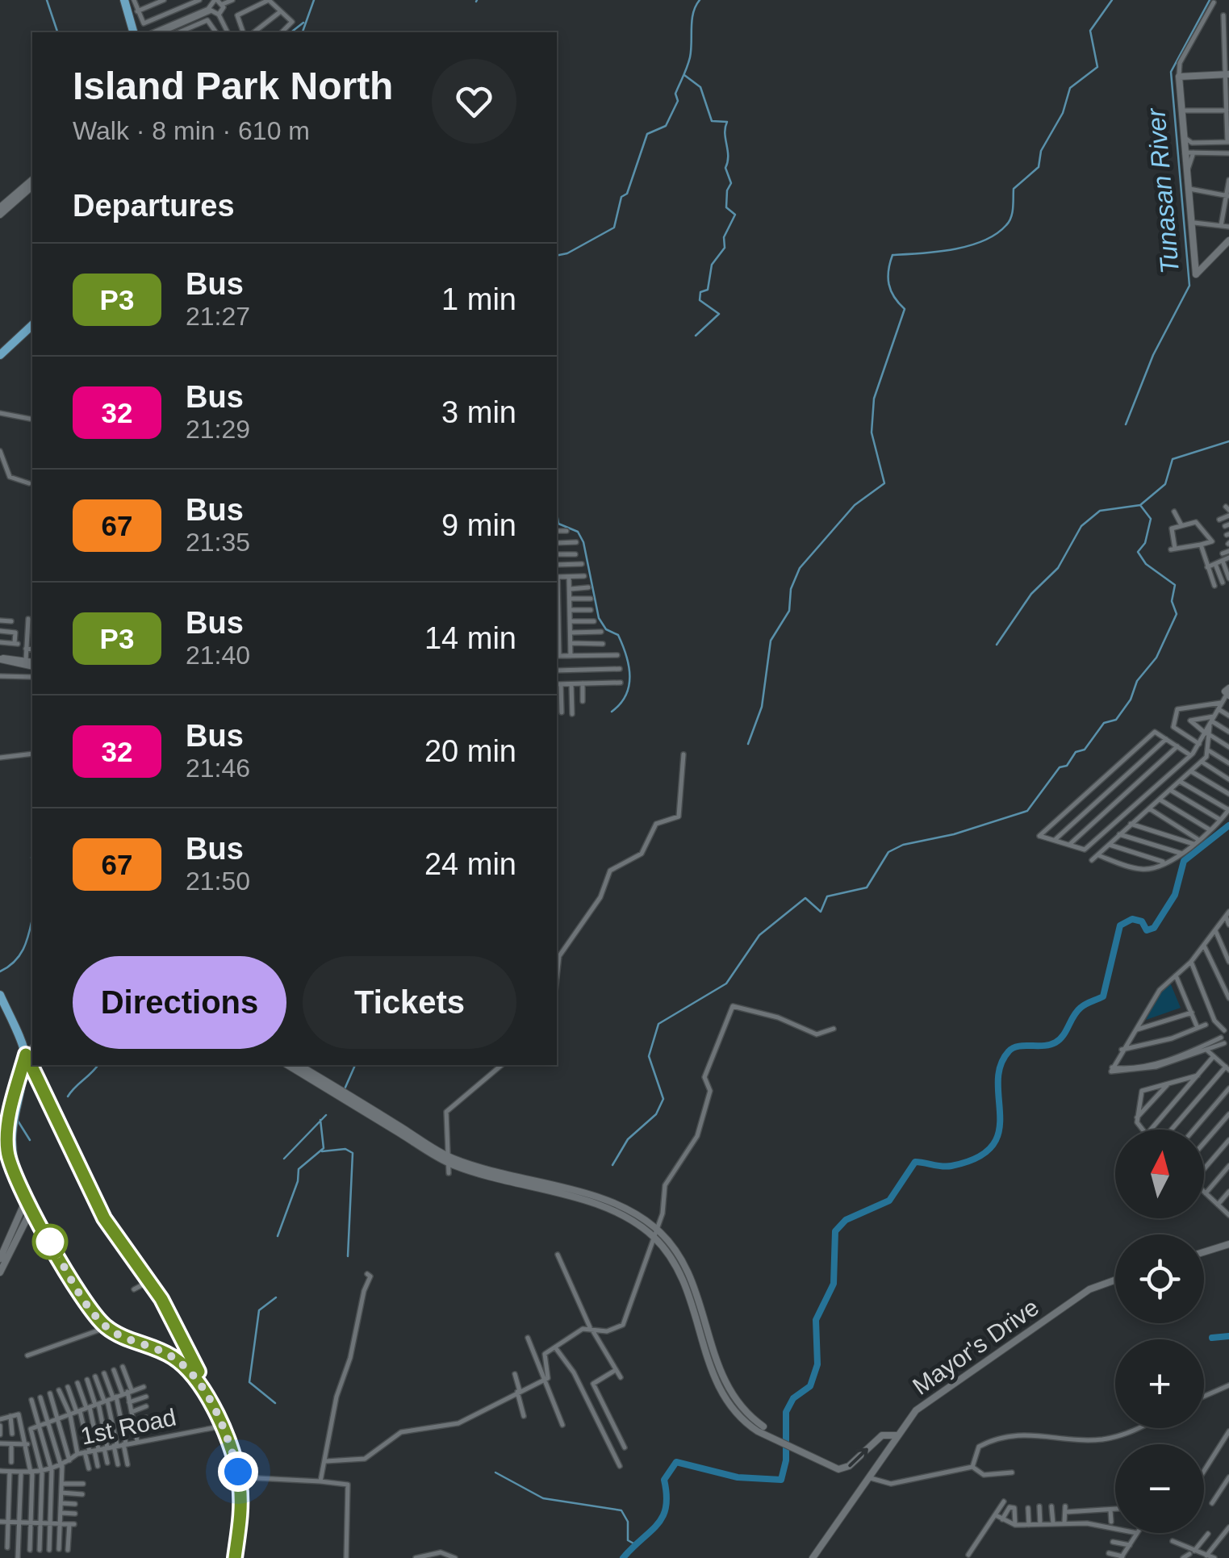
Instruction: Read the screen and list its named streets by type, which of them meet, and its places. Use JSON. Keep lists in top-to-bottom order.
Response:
{
  "streets": {
    "street": ["Mayor's Drive", "1st Road"]
  },
  "water": ["Tunasan River"],
  "lines": ["bus line P3"],
  "north": "top",
  "page": {
    "heading": [
      ["Island Park North", "Walk · 8 min · 610 m"],
      "Departures"
    ],
    "list": [
      {
        "mark": "P3",
        "name": "Bus",
        "note": "21:27",
        "value": "1 min"
      },
      {
        "mark": "32",
        "name": "Bus",
        "note": "21:29",
        "value": "3 min"
      },
      {
        "mark": "67",
        "name": "Bus",
        "note": "21:35",
        "value": "9 min"
      },
      {
        "mark": "P3",
        "name": "Bus",
        "note": "21:40",
        "value": "14 min"
      },
      {
        "mark": "32",
        "name": "Bus",
        "note": "21:46",
        "value": "20 min"
      },
      {
        "mark": "67",
        "name": "Bus",
        "note": "21:50",
        "value": "24 min"
      }
    ],
    "buttons": ["Directions", "Tickets"],
    "map_buttons": ["+", "−"]
  }
}
